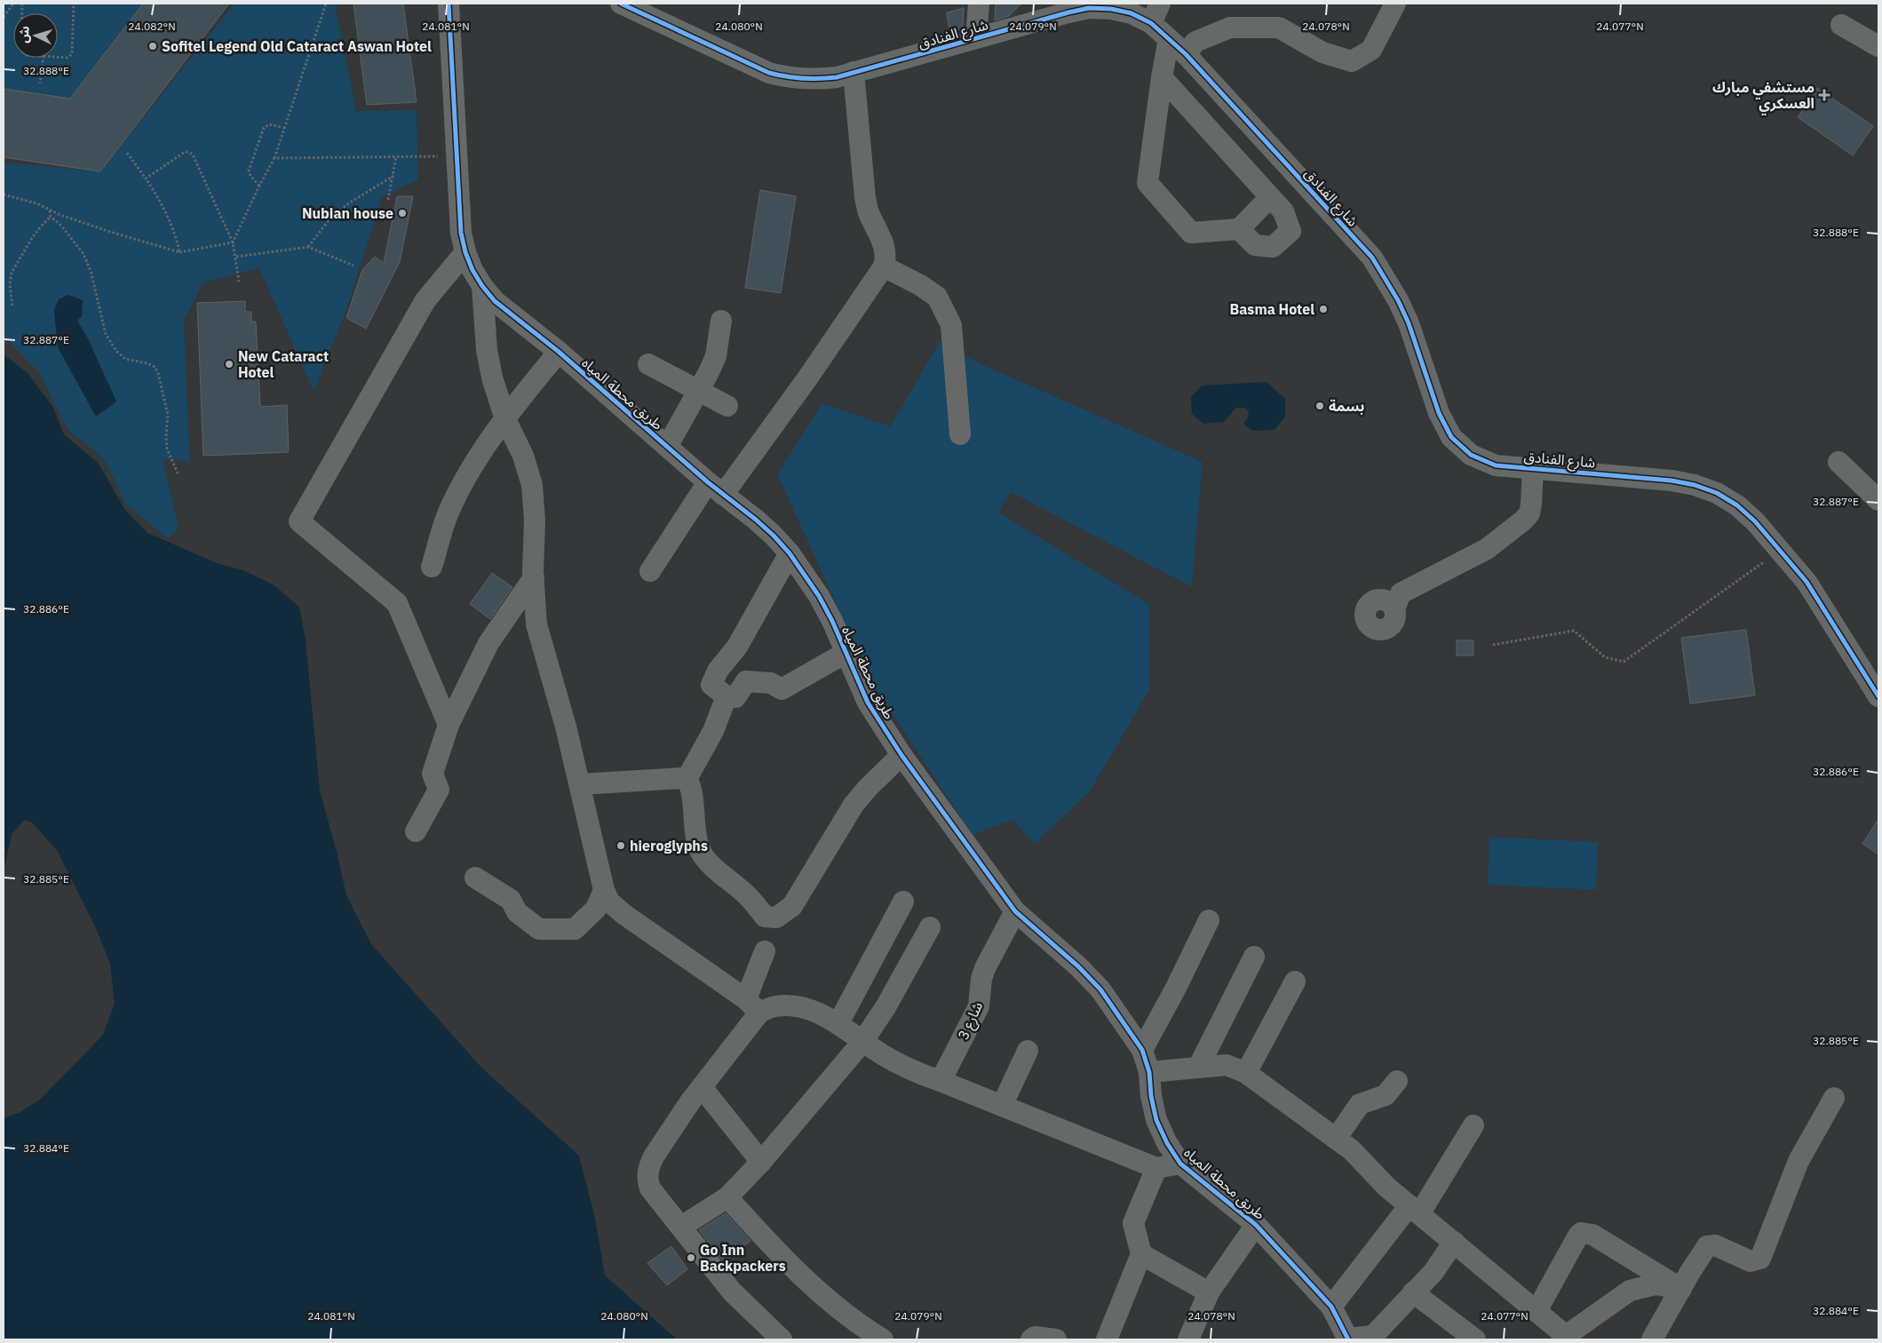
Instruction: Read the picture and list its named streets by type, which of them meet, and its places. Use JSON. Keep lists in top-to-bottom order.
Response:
{
  "streets": {
    "street": ["شارع الفنادق", "طريق محطة المياه", "شارع 3"]
  },
  "crossings": [
    ["طريق محطة المياه", "شارع 3"]
  ],
  "places": {
    "other": [
      "Sofitel Legend Old Cataract Aswan Hotel",
      "Nubian house",
      "Basma Hotel",
      "New Cataract Hotel",
      "بسمة",
      "hieroglyphs",
      "Go Inn Backpackers"
    ],
    "health": ["مستشفي مبارك العسكري"]
  },
  "north": "left",
  "coordinates": [
    "24.082°N",
    "24.081°N",
    "24.080°N",
    "24.079°N",
    "24.078°N",
    "24.077°N",
    "32.888°E",
    "32.887°E",
    "32.886°E",
    "32.885°E",
    "32.884°E"
  ]
}
